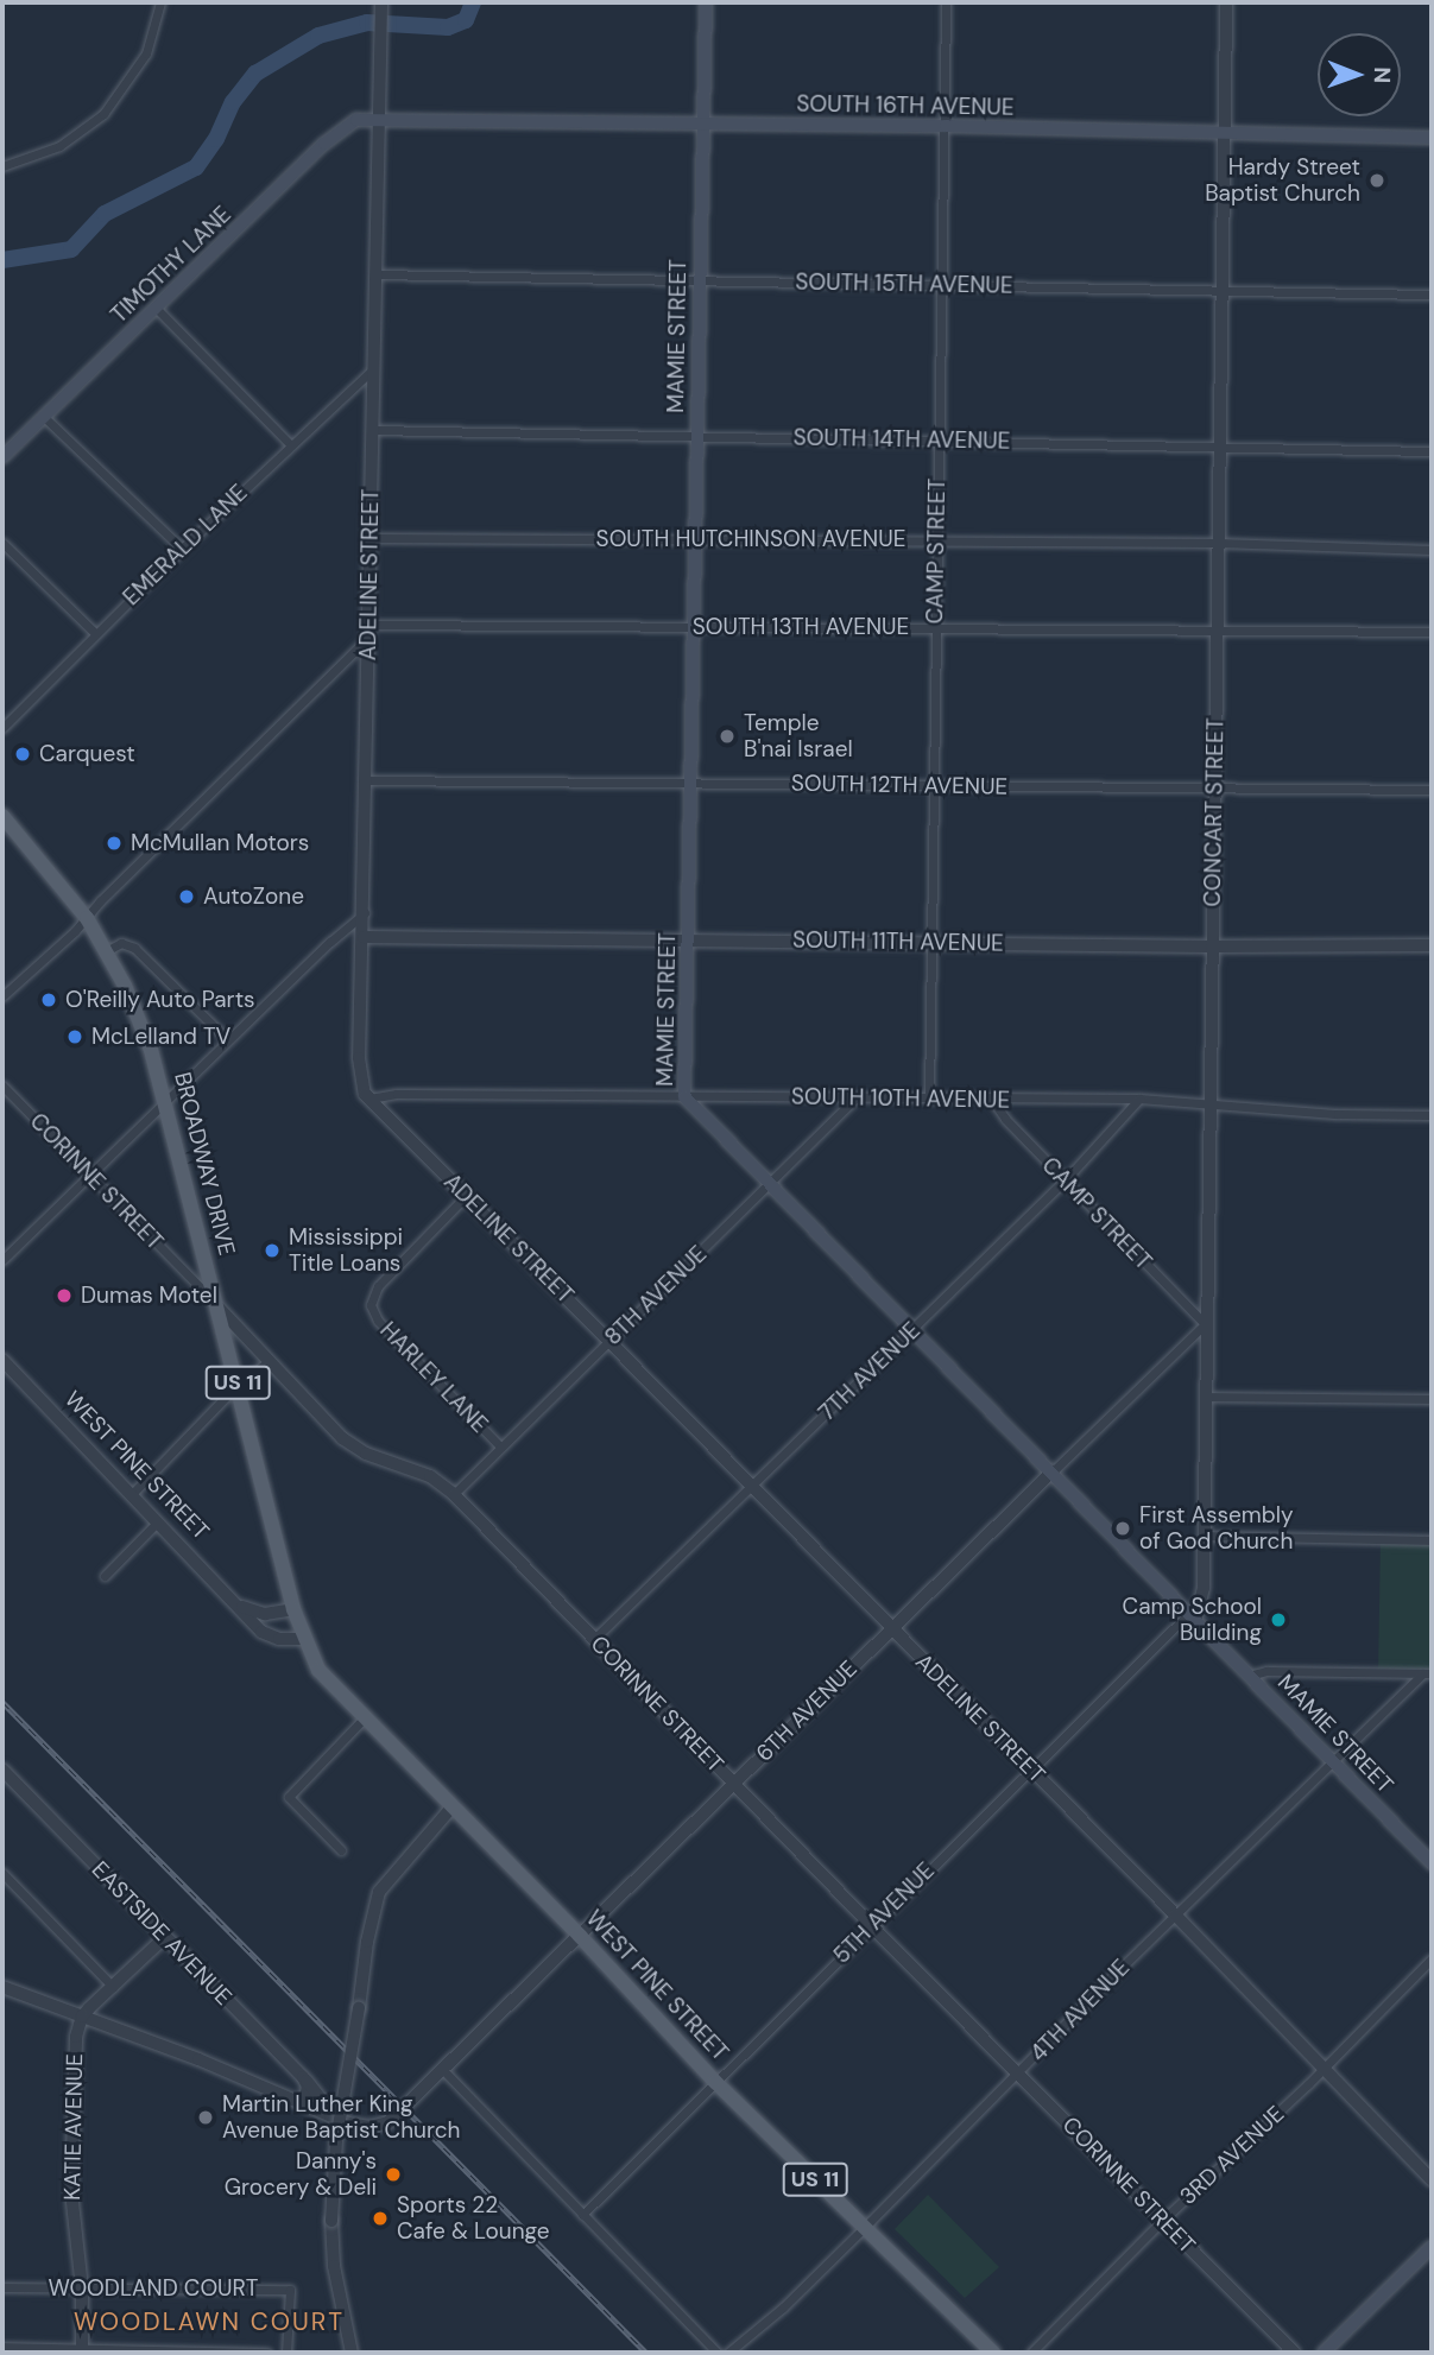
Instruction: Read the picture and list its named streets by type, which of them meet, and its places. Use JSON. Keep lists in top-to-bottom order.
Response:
{
  "streets": {
    "main road": [
      "SOUTH 16TH AVENUE",
      "TIMOTHY LANE",
      "MAMIE STREET",
      "BROADWAY DRIVE",
      "US 11",
      "WEST PINE STREET"
    ],
    "street": [
      "SOUTH 15TH AVENUE",
      "SOUTH 14TH AVENUE",
      "SOUTH HUTCHINSON AVENUE",
      "EMERALD LANE",
      "CAMP STREET",
      "ADELINE STREET",
      "SOUTH 13TH AVENUE",
      "SOUTH 12TH AVENUE",
      "CONCART STREET",
      "SOUTH 11TH AVENUE",
      "SOUTH 10TH AVENUE",
      "CORINNE STREET",
      "8TH AVENUE",
      "7TH AVENUE",
      "HARLEY LANE",
      "6TH AVENUE",
      "5TH AVENUE",
      "EASTSIDE AVENUE",
      "4TH AVENUE",
      "KATIE AVENUE",
      "3RD AVENUE",
      "WOODLAND COURT"
    ]
  },
  "crossings": [
    ["SOUTH 16TH AVENUE", "TIMOTHY LANE"],
    ["SOUTH 16TH AVENUE", "MAMIE STREET"],
    ["SOUTH 16TH AVENUE", "CAMP STREET"],
    ["SOUTH 16TH AVENUE", "ADELINE STREET"],
    ["SOUTH 16TH AVENUE", "CONCART STREET"],
    ["TIMOTHY LANE", "ADELINE STREET"],
    ["SOUTH 15TH AVENUE", "MAMIE STREET"],
    ["SOUTH 15TH AVENUE", "CAMP STREET"],
    ["SOUTH 15TH AVENUE", "ADELINE STREET"],
    ["SOUTH 15TH AVENUE", "CONCART STREET"],
    ["MAMIE STREET", "SOUTH 14TH AVENUE"],
    ["MAMIE STREET", "SOUTH HUTCHINSON AVENUE"],
    ["MAMIE STREET", "SOUTH 13TH AVENUE"],
    ["MAMIE STREET", "SOUTH 12TH AVENUE"],
    ["MAMIE STREET", "CONCART STREET"],
    ["MAMIE STREET", "SOUTH 11TH AVENUE"],
    ["MAMIE STREET", "SOUTH 10TH AVENUE"],
    ["MAMIE STREET", "8TH AVENUE"],
    ["MAMIE STREET", "7TH AVENUE"],
    ["MAMIE STREET", "6TH AVENUE"],
    ["MAMIE STREET", "5TH AVENUE"],
    ["MAMIE STREET", "4TH AVENUE"],
    ["SOUTH 14TH AVENUE", "CAMP STREET"],
    ["SOUTH 14TH AVENUE", "ADELINE STREET"],
    ["SOUTH 14TH AVENUE", "CONCART STREET"],
    ["SOUTH HUTCHINSON AVENUE", "CAMP STREET"],
    ["SOUTH HUTCHINSON AVENUE", "ADELINE STREET"],
    ["SOUTH HUTCHINSON AVENUE", "CONCART STREET"],
    ["EMERALD LANE", "ADELINE STREET"],
    ["CAMP STREET", "SOUTH 13TH AVENUE"],
    ["CAMP STREET", "SOUTH 12TH AVENUE"],
    ["CAMP STREET", "CONCART STREET"],
    ["CAMP STREET", "SOUTH 11TH AVENUE"],
    ["CAMP STREET", "SOUTH 10TH AVENUE"],
    ["CAMP STREET", "7TH AVENUE"],
    ["CAMP STREET", "6TH AVENUE"],
    ["ADELINE STREET", "SOUTH 13TH AVENUE"],
    ["ADELINE STREET", "SOUTH 12TH AVENUE"],
    ["ADELINE STREET", "SOUTH 11TH AVENUE"],
    ["ADELINE STREET", "SOUTH 10TH AVENUE"],
    ["ADELINE STREET", "8TH AVENUE"],
    ["ADELINE STREET", "7TH AVENUE"],
    ["ADELINE STREET", "HARLEY LANE"],
    ["ADELINE STREET", "6TH AVENUE"],
    ["ADELINE STREET", "5TH AVENUE"],
    ["ADELINE STREET", "4TH AVENUE"],
    ["ADELINE STREET", "3RD AVENUE"],
    ["SOUTH 13TH AVENUE", "CONCART STREET"],
    ["SOUTH 12TH AVENUE", "CONCART STREET"],
    ["CONCART STREET", "SOUTH 11TH AVENUE"],
    ["CONCART STREET", "SOUTH 10TH AVENUE"],
    ["CONCART STREET", "6TH AVENUE"],
    ["CONCART STREET", "5TH AVENUE"],
    ["SOUTH 10TH AVENUE", "8TH AVENUE"],
    ["SOUTH 10TH AVENUE", "7TH AVENUE"],
    ["BROADWAY DRIVE", "CORINNE STREET"],
    ["BROADWAY DRIVE", "WEST PINE STREET"],
    ["CORINNE STREET", "8TH AVENUE"],
    ["CORINNE STREET", "7TH AVENUE"],
    ["CORINNE STREET", "6TH AVENUE"],
    ["CORINNE STREET", "5TH AVENUE"],
    ["CORINNE STREET", "4TH AVENUE"],
    ["CORINNE STREET", "3RD AVENUE"],
    ["8TH AVENUE", "HARLEY LANE"],
    ["WEST PINE STREET", "6TH AVENUE"],
    ["WEST PINE STREET", "5TH AVENUE"],
    ["WEST PINE STREET", "4TH AVENUE"],
    ["6TH AVENUE", "EASTSIDE AVENUE"],
    ["KATIE AVENUE", "WOODLAND COURT"]
  ],
  "districts": ["WOODLAWN COURT"],
  "places": [
    "Hardy Street Baptist Church",
    "Temple B'nai Israel",
    "Carquest",
    "McMullan Motors",
    "AutoZone",
    "O'Reilly Auto Parts",
    "McLelland TV",
    "Mississippi Title Loans",
    "Dumas Motel",
    "First Assembly of God Church",
    "Camp School Building",
    "Martin Luther King Avenue Baptist Church",
    "Danny's Grocery & Deli",
    "Sports 22 Cafe & Lounge"
  ],
  "north": "right"
}
